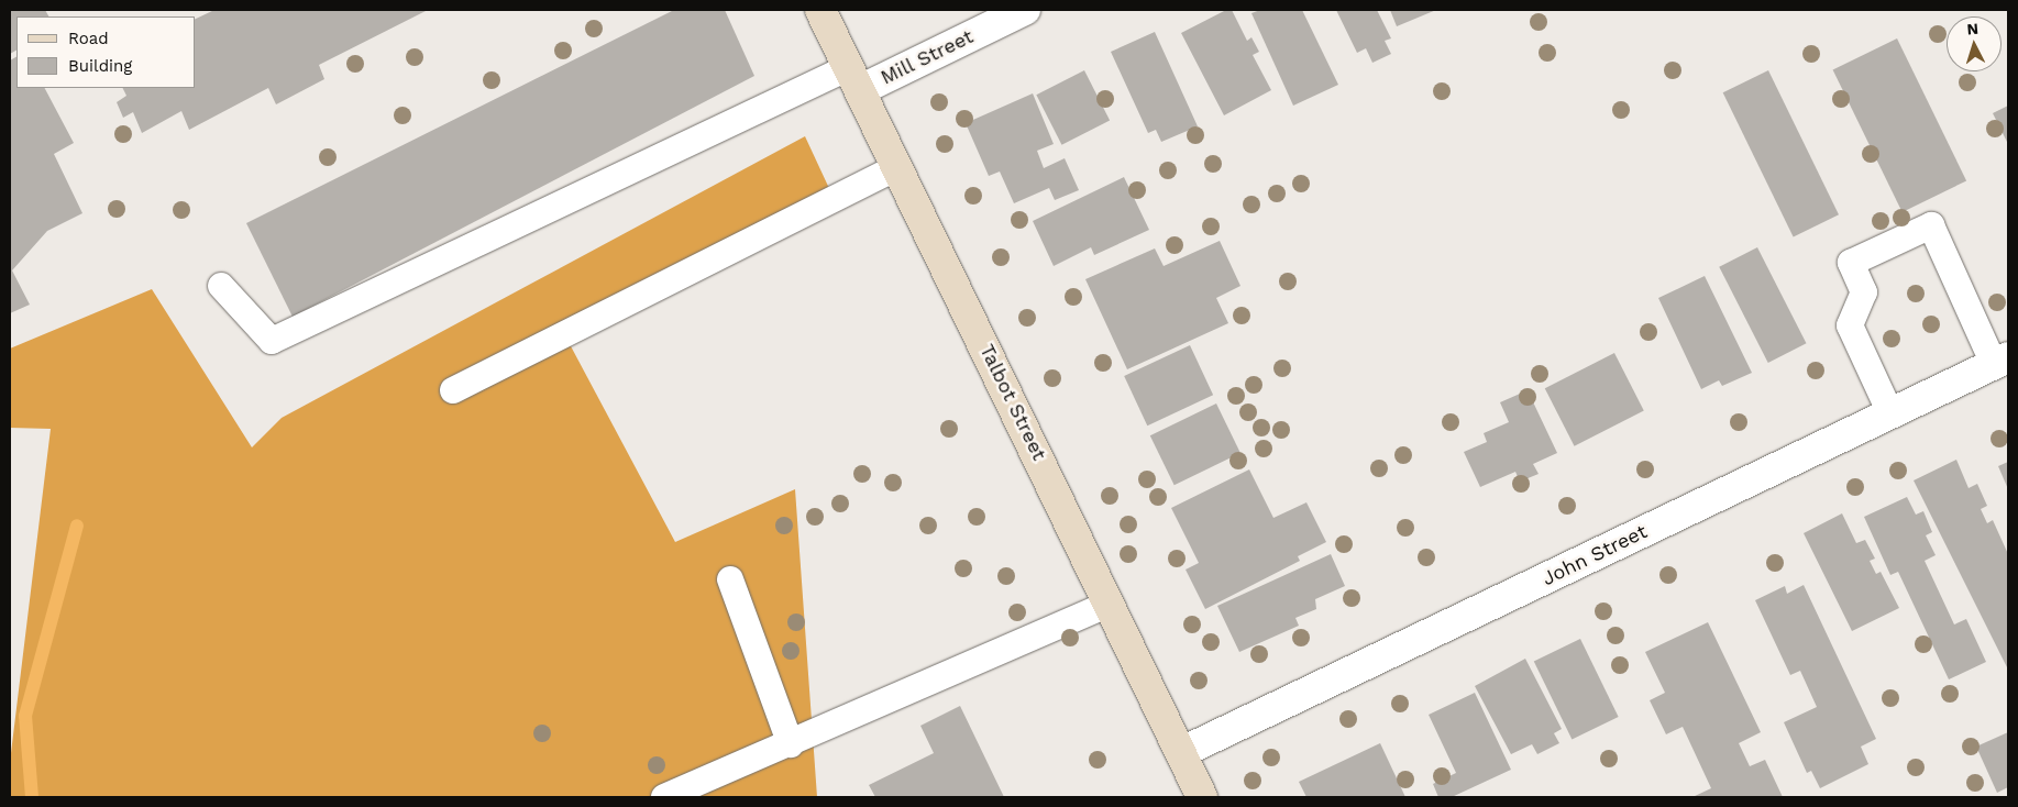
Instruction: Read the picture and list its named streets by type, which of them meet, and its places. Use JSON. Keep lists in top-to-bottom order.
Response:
{
  "streets": {
    "street": ["Mill Street", "Talbot Street", "John Street"]
  },
  "crossings": [
    ["Mill Street", "Talbot Street"],
    ["Talbot Street", "John Street"]
  ],
  "legend": ["Road", "Building"],
  "north": "top"
}
